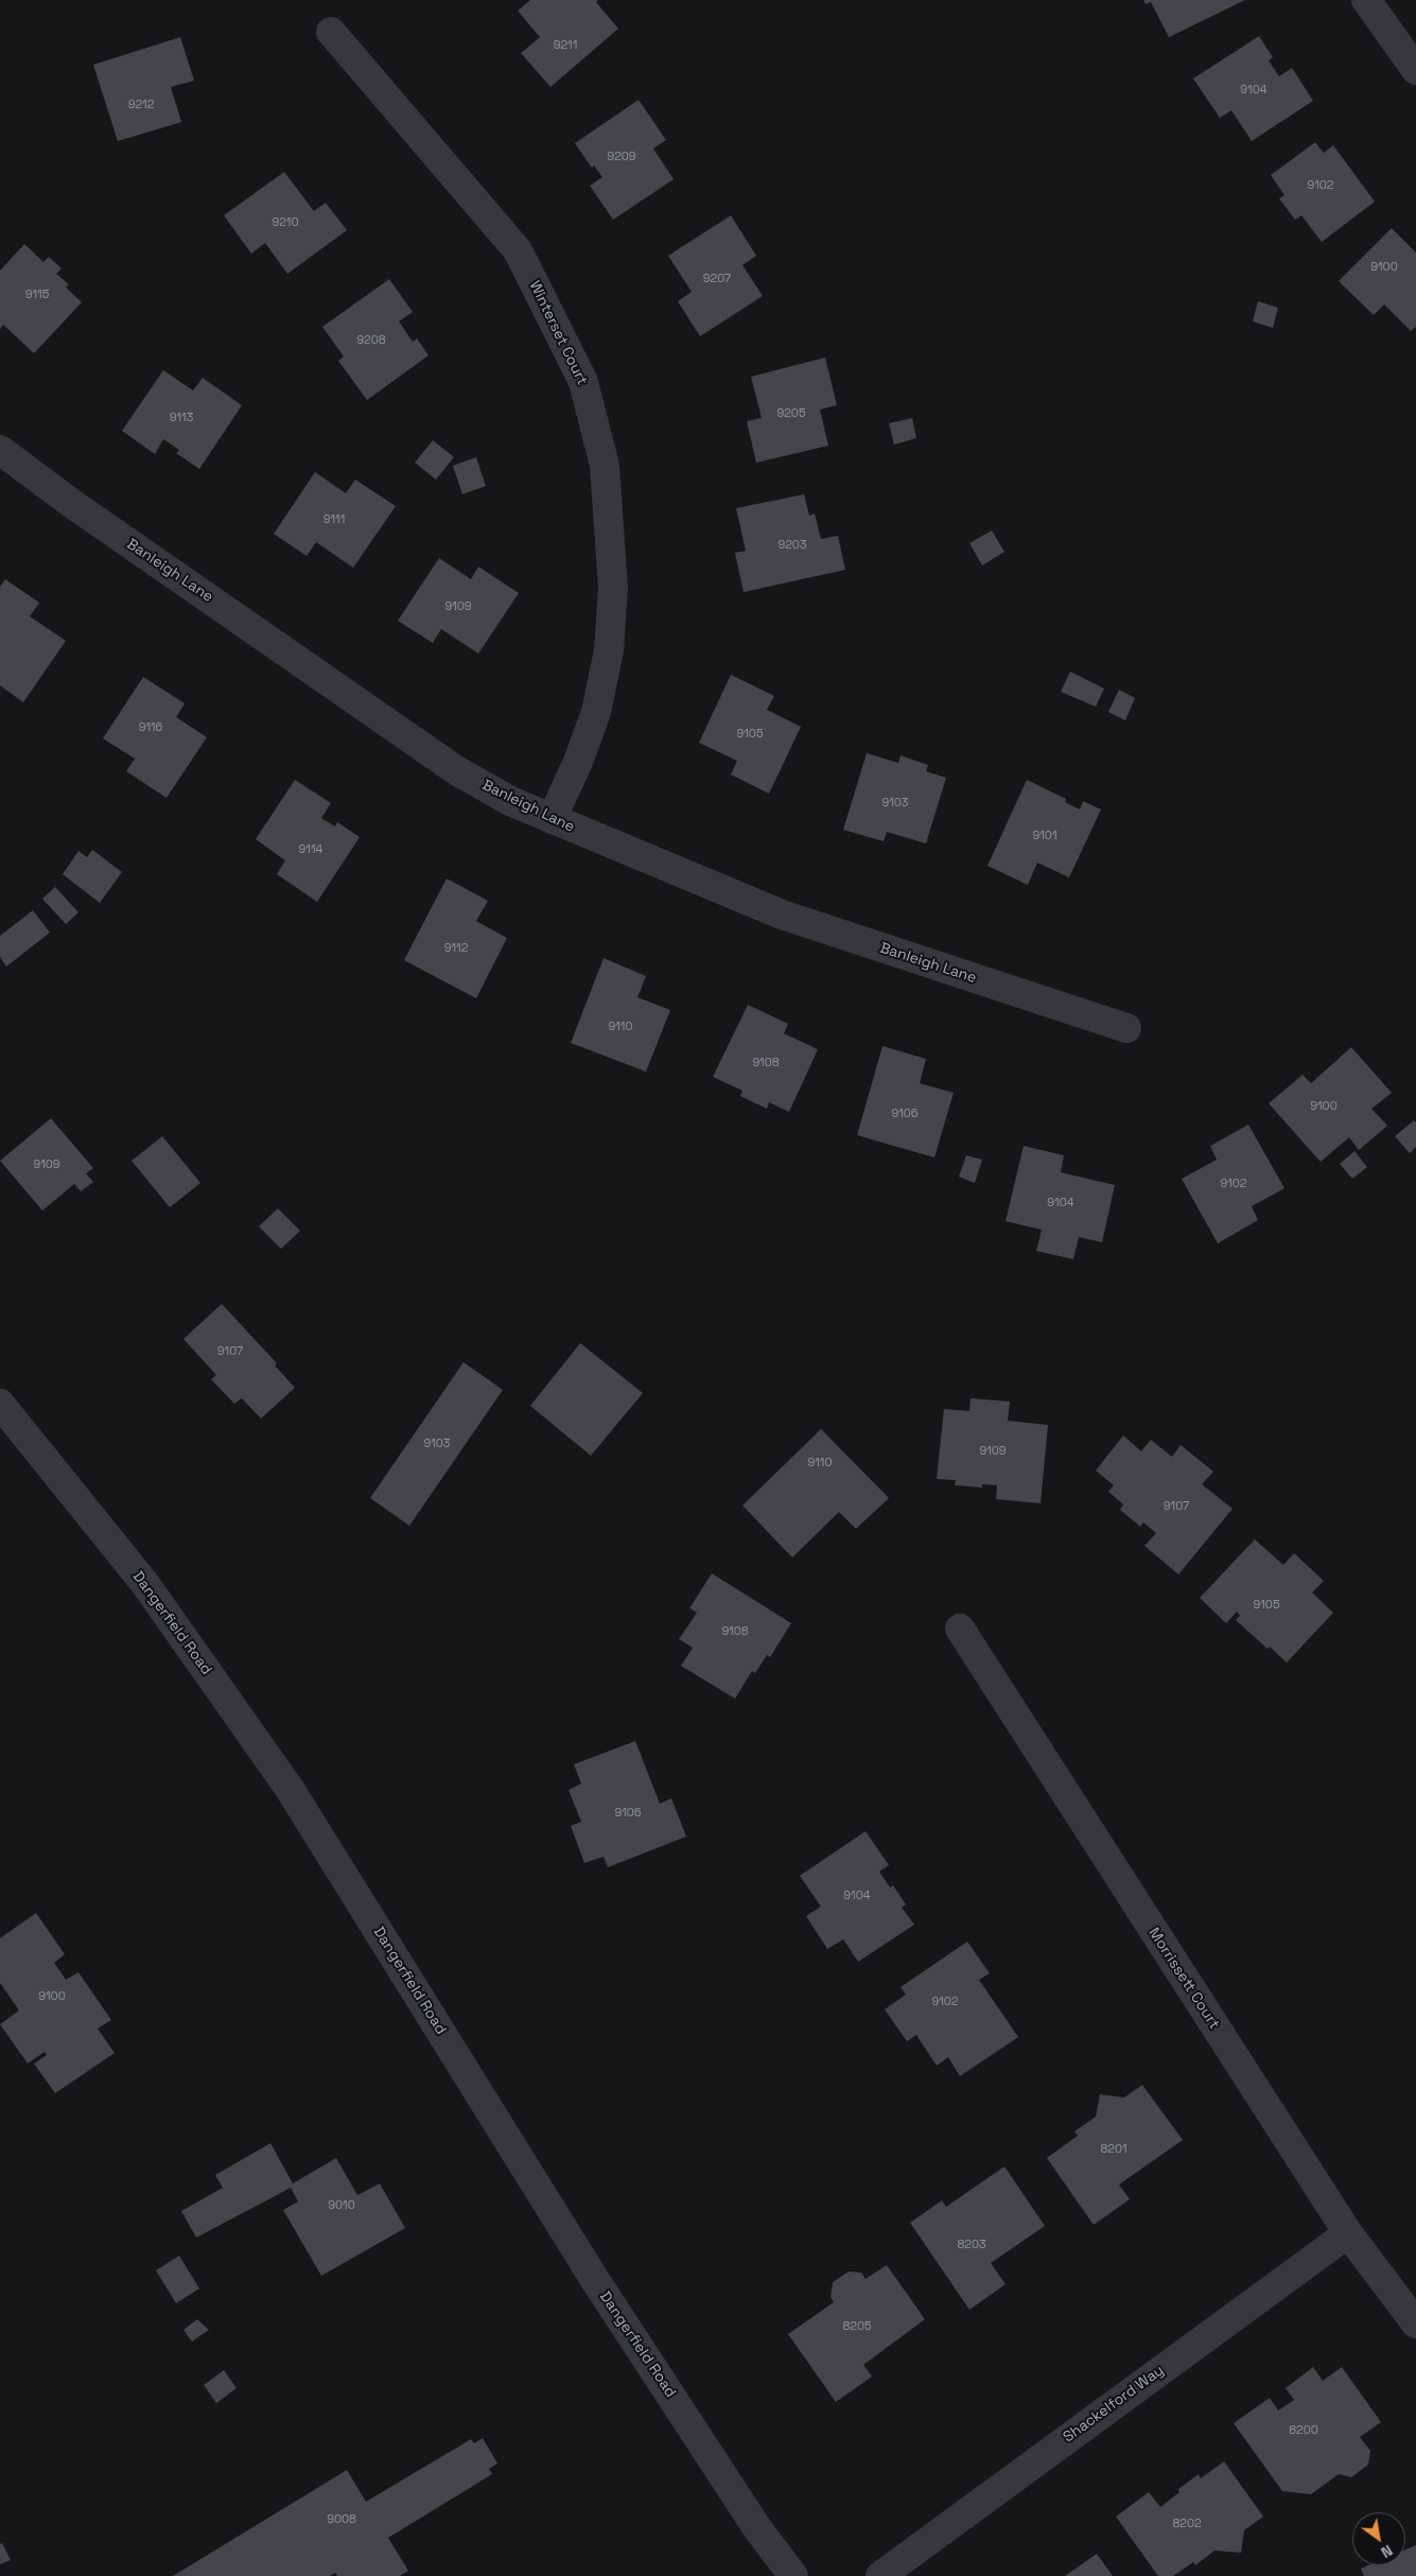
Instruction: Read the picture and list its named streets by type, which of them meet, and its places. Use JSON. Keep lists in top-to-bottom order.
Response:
{
  "streets": {
    "street": [
      "Winterset Court",
      "Banleigh Lane",
      "Dangerfield Road",
      "Morrissett Court",
      "Shackelford Way"
    ]
  },
  "crossings": [
    ["Winterset Court", "Banleigh Lane"],
    ["Morrissett Court", "Shackelford Way"]
  ],
  "house_numbers": [
    "9211",
    "9104",
    "9212",
    "9209",
    "9102",
    "9210",
    "9100",
    "9207",
    "9115",
    "9208",
    "9205",
    "9113",
    "9111",
    "9203",
    "9109",
    "9116",
    "9105",
    "9103",
    "9101",
    "9114",
    "9112",
    "9110",
    "9108",
    "9100",
    "9106",
    "9109",
    "9102",
    "9104",
    "9107",
    "9103",
    "9109",
    "9110",
    "9107",
    "9105",
    "9108",
    "9106",
    "9104",
    "9100",
    "9102",
    "8201",
    "9010",
    "8203",
    "8205",
    "8200",
    "9008",
    "8202"
  ],
  "north": "bottom right"
}
